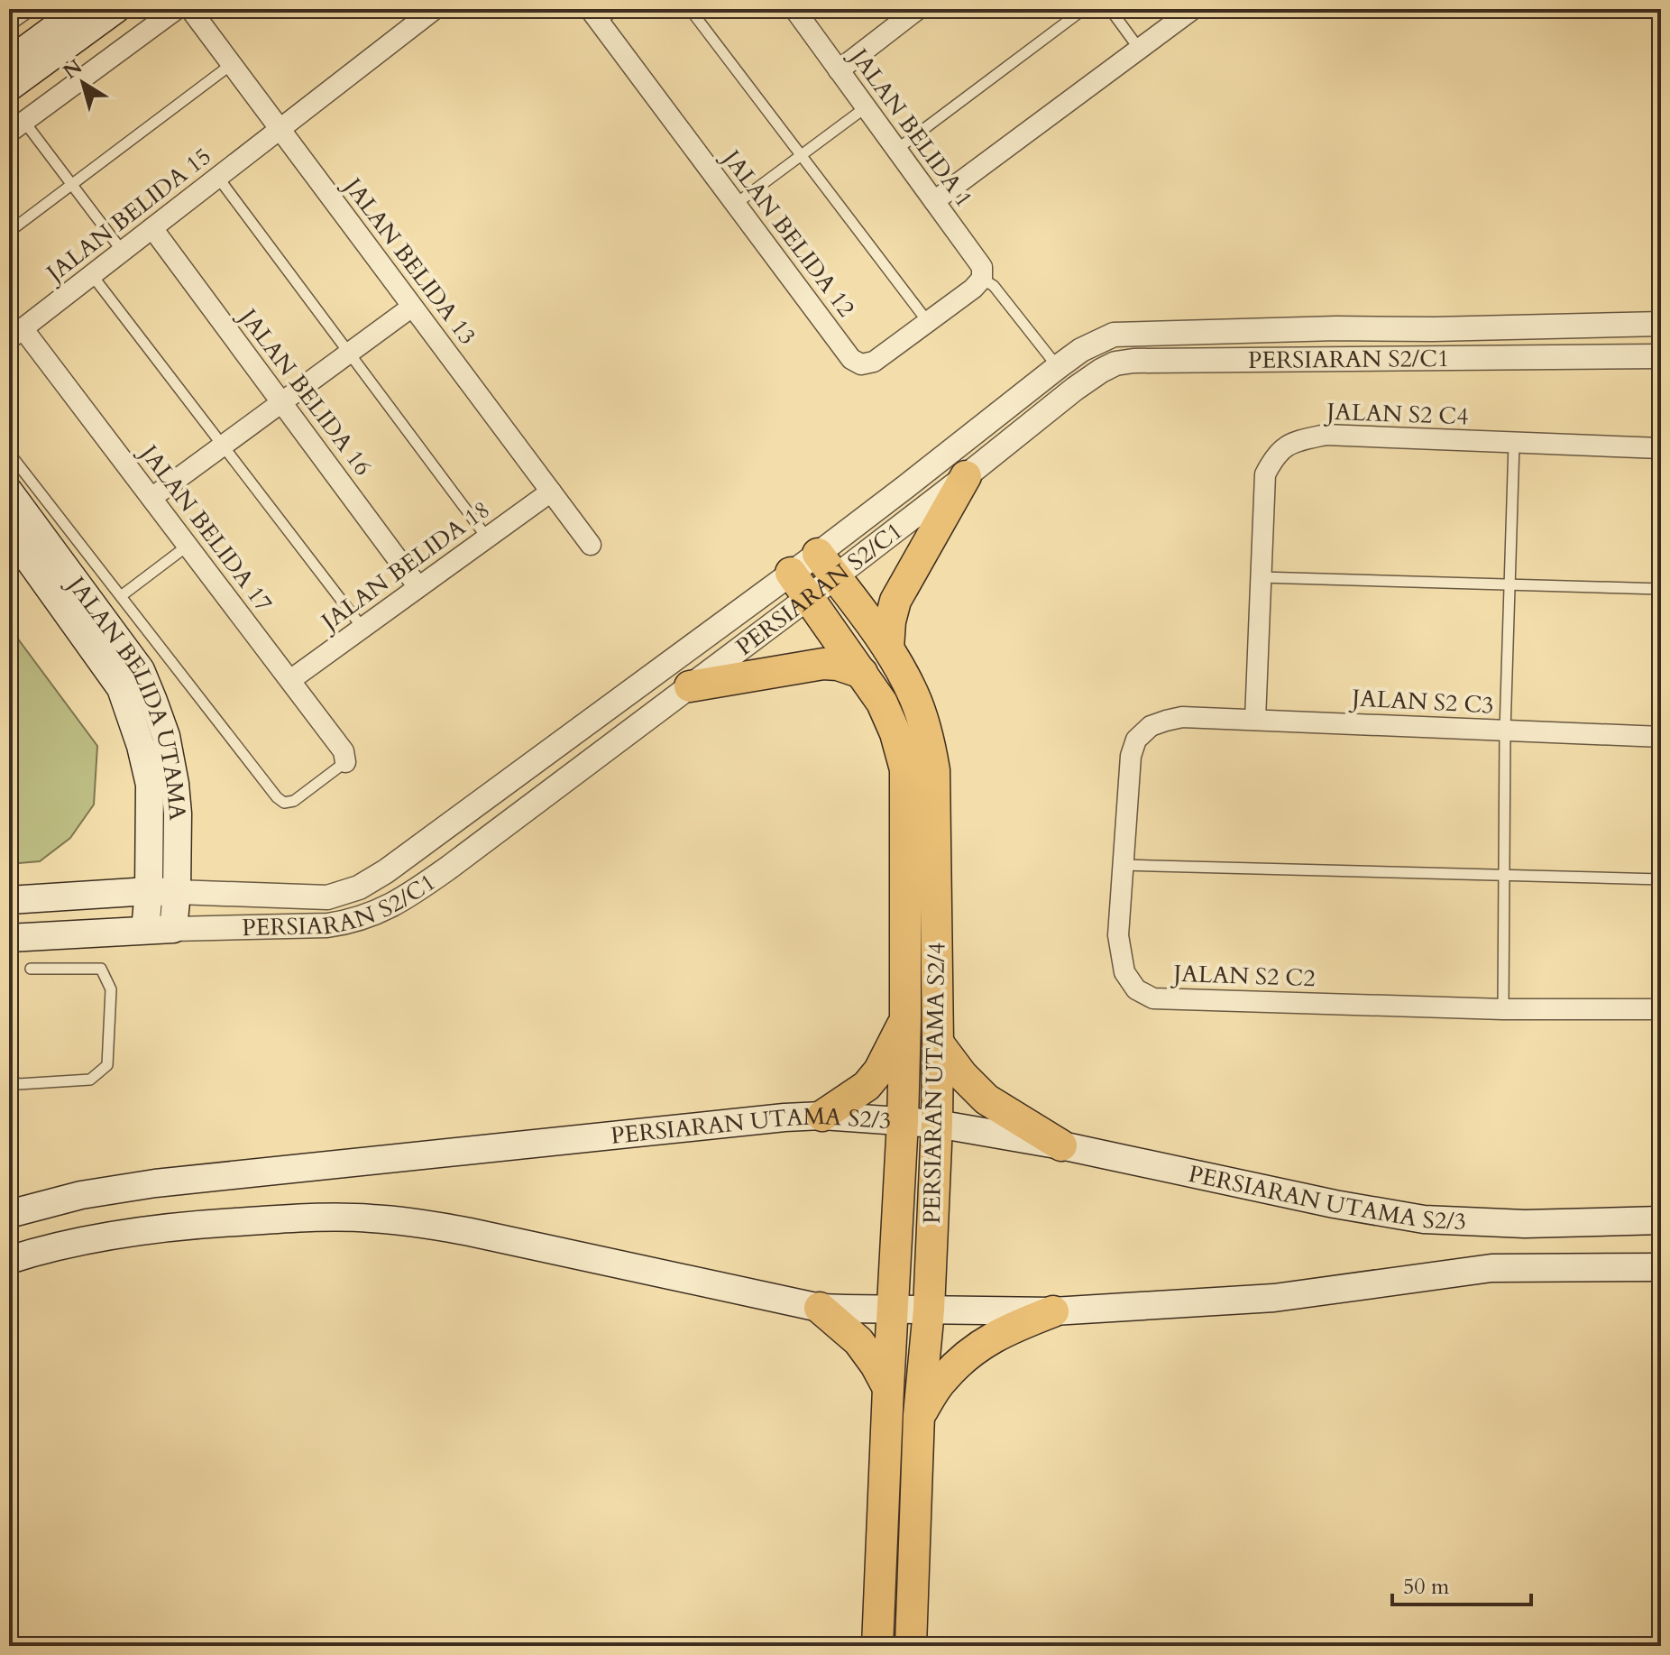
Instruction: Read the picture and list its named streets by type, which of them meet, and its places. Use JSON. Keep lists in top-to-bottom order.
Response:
{
  "streets": {
    "main road": [
      "PERSIARAN S2/C1",
      "JALAN BELIDA UTAMA",
      "PERSIARAN UTAMA S2/4",
      "PERSIARAN UTAMA S2/3"
    ],
    "street": [
      "JALAN BELIDA 1",
      "JALAN BELIDA 15",
      "JALAN BELIDA 12",
      "JALAN BELIDA 13",
      "JALAN BELIDA 16",
      "JALAN S2 C4",
      "JALAN BELIDA 17",
      "JALAN BELIDA 18",
      "JALAN S2 C3",
      "JALAN S2 C2"
    ]
  },
  "crossings": [
    ["JALAN BELIDA 1", "JALAN BELIDA 12"],
    ["JALAN BELIDA 15", "JALAN BELIDA 13"],
    ["JALAN BELIDA 15", "JALAN BELIDA 16"],
    ["JALAN BELIDA 15", "JALAN BELIDA 17"],
    ["JALAN BELIDA 13", "JALAN BELIDA 18"],
    ["PERSIARAN S2/C1", "JALAN BELIDA UTAMA"],
    ["PERSIARAN S2/C1", "PERSIARAN UTAMA S2/4"],
    ["JALAN BELIDA 16", "JALAN BELIDA 18"],
    ["JALAN S2 C4", "JALAN S2 C3"],
    ["JALAN BELIDA 17", "JALAN BELIDA 18"],
    ["JALAN S2 C3", "JALAN S2 C2"],
    ["PERSIARAN UTAMA S2/4", "PERSIARAN UTAMA S2/3"]
  ],
  "scale_bar": "50 m",
  "north": "top left"
}
